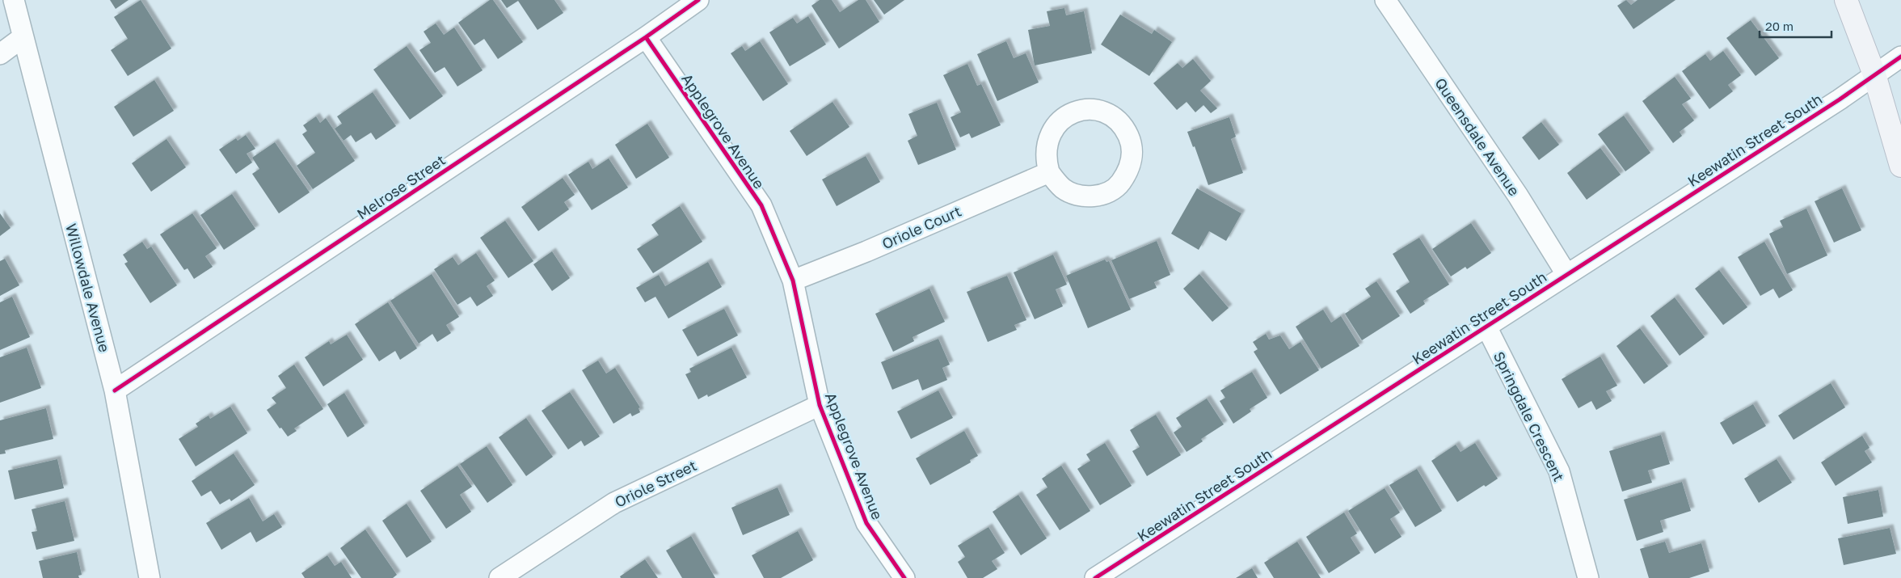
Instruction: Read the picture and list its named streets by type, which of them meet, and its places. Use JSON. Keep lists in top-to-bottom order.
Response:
{
  "streets": {
    "street": [
      "Applegrove Avenue",
      "Queensdale Avenue",
      "Keewatin Street South",
      "Melrose Street",
      "Oriole Court",
      "Willowdale Avenue",
      "Springdale Crescent",
      "Oriole Street"
    ]
  },
  "crossings": [
    ["Applegrove Avenue", "Melrose Street"],
    ["Applegrove Avenue", "Oriole Court"],
    ["Applegrove Avenue", "Oriole Street"],
    ["Queensdale Avenue", "Keewatin Street South"],
    ["Keewatin Street South", "Springdale Crescent"],
    ["Melrose Street", "Willowdale Avenue"]
  ],
  "scale_bar": "20 m"
}
